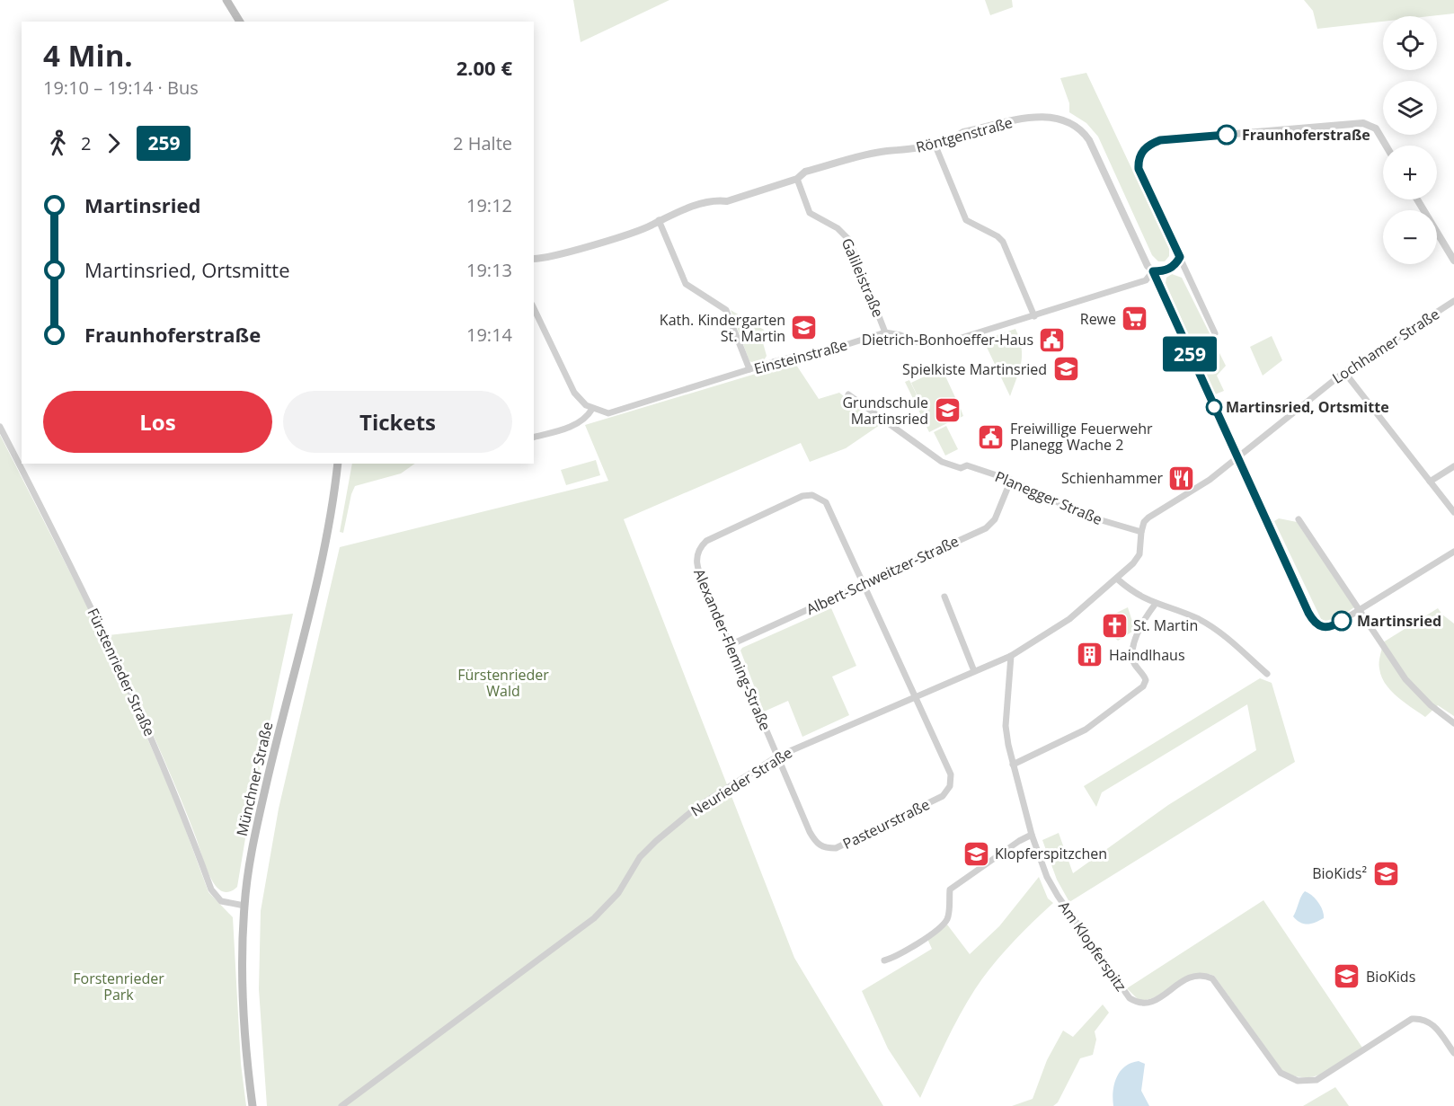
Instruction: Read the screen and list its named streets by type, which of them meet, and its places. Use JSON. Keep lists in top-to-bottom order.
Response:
{
  "streets": {
    "main road": ["Münchner Straße"],
    "street": [
      "Röntgenstraße",
      "Galileistraße",
      "Lochhamer Straße",
      "Einsteinstraße",
      "Planegger Straße",
      "Albert-Schweitzer-Straße",
      "Alexander-Fleming-Straße",
      "Fürstenrieder Straße",
      "Neurieder Straße",
      "Pasteurstraße",
      "Am Klopferspitz"
    ]
  },
  "crossings": [
    ["Röntgenstraße", "Galileistraße"],
    ["Röntgenstraße", "Lochhamer Straße"],
    ["Galileistraße", "Einsteinstraße"],
    ["Planegger Straße", "Albert-Schweitzer-Straße"],
    ["Planegger Straße", "Neurieder Straße"],
    ["Albert-Schweitzer-Straße", "Alexander-Fleming-Straße"],
    ["Alexander-Fleming-Straße", "Neurieder Straße"],
    ["Alexander-Fleming-Straße", "Pasteurstraße"],
    ["Fürstenrieder Straße", "Münchner Straße"],
    ["Neurieder Straße", "Pasteurstraße"],
    ["Neurieder Straße", "Am Klopferspitz"]
  ],
  "parks": ["Fürstenrieder Wald", "Forstenrieder Park"],
  "places": {
    "other": ["Fraunhoferstraße", "Martinsried, Ortsmitte", "Martinsried"],
    "supermarket": ["Rewe"],
    "school or university": [
      "Kath. Kindergarten St. Martin",
      "Spielkiste Martinsried",
      "Grundschule Martinsried",
      "Klopferspitzchen",
      "BioKids²",
      "BioKids"
    ],
    "public building": ["Dietrich-Bonhoeffer-Haus", "Freiwillige Feuerwehr Planegg Wache 2"],
    "restaurant": ["Schienhammer"],
    "church": ["St. Martin"],
    "building": ["Haindlhaus"]
  },
  "lines": ["bus line 259"],
  "page": {
    "on_map": "259",
    "map_buttons": ["+", "−"],
    "heading": ["4 Min.", "19:10 – 19:14 · Bus", "2.00 €"],
    "legs": ["2", "259", "2 Halte"],
    "list": [
      {
        "name": "Martinsried",
        "value": "19:12"
      },
      {
        "name": "Martinsried, Ortsmitte",
        "value": "19:13"
      },
      {
        "name": "Fraunhoferstraße",
        "value": "19:14"
      }
    ],
    "buttons": ["Los", "Tickets"]
  }
}
